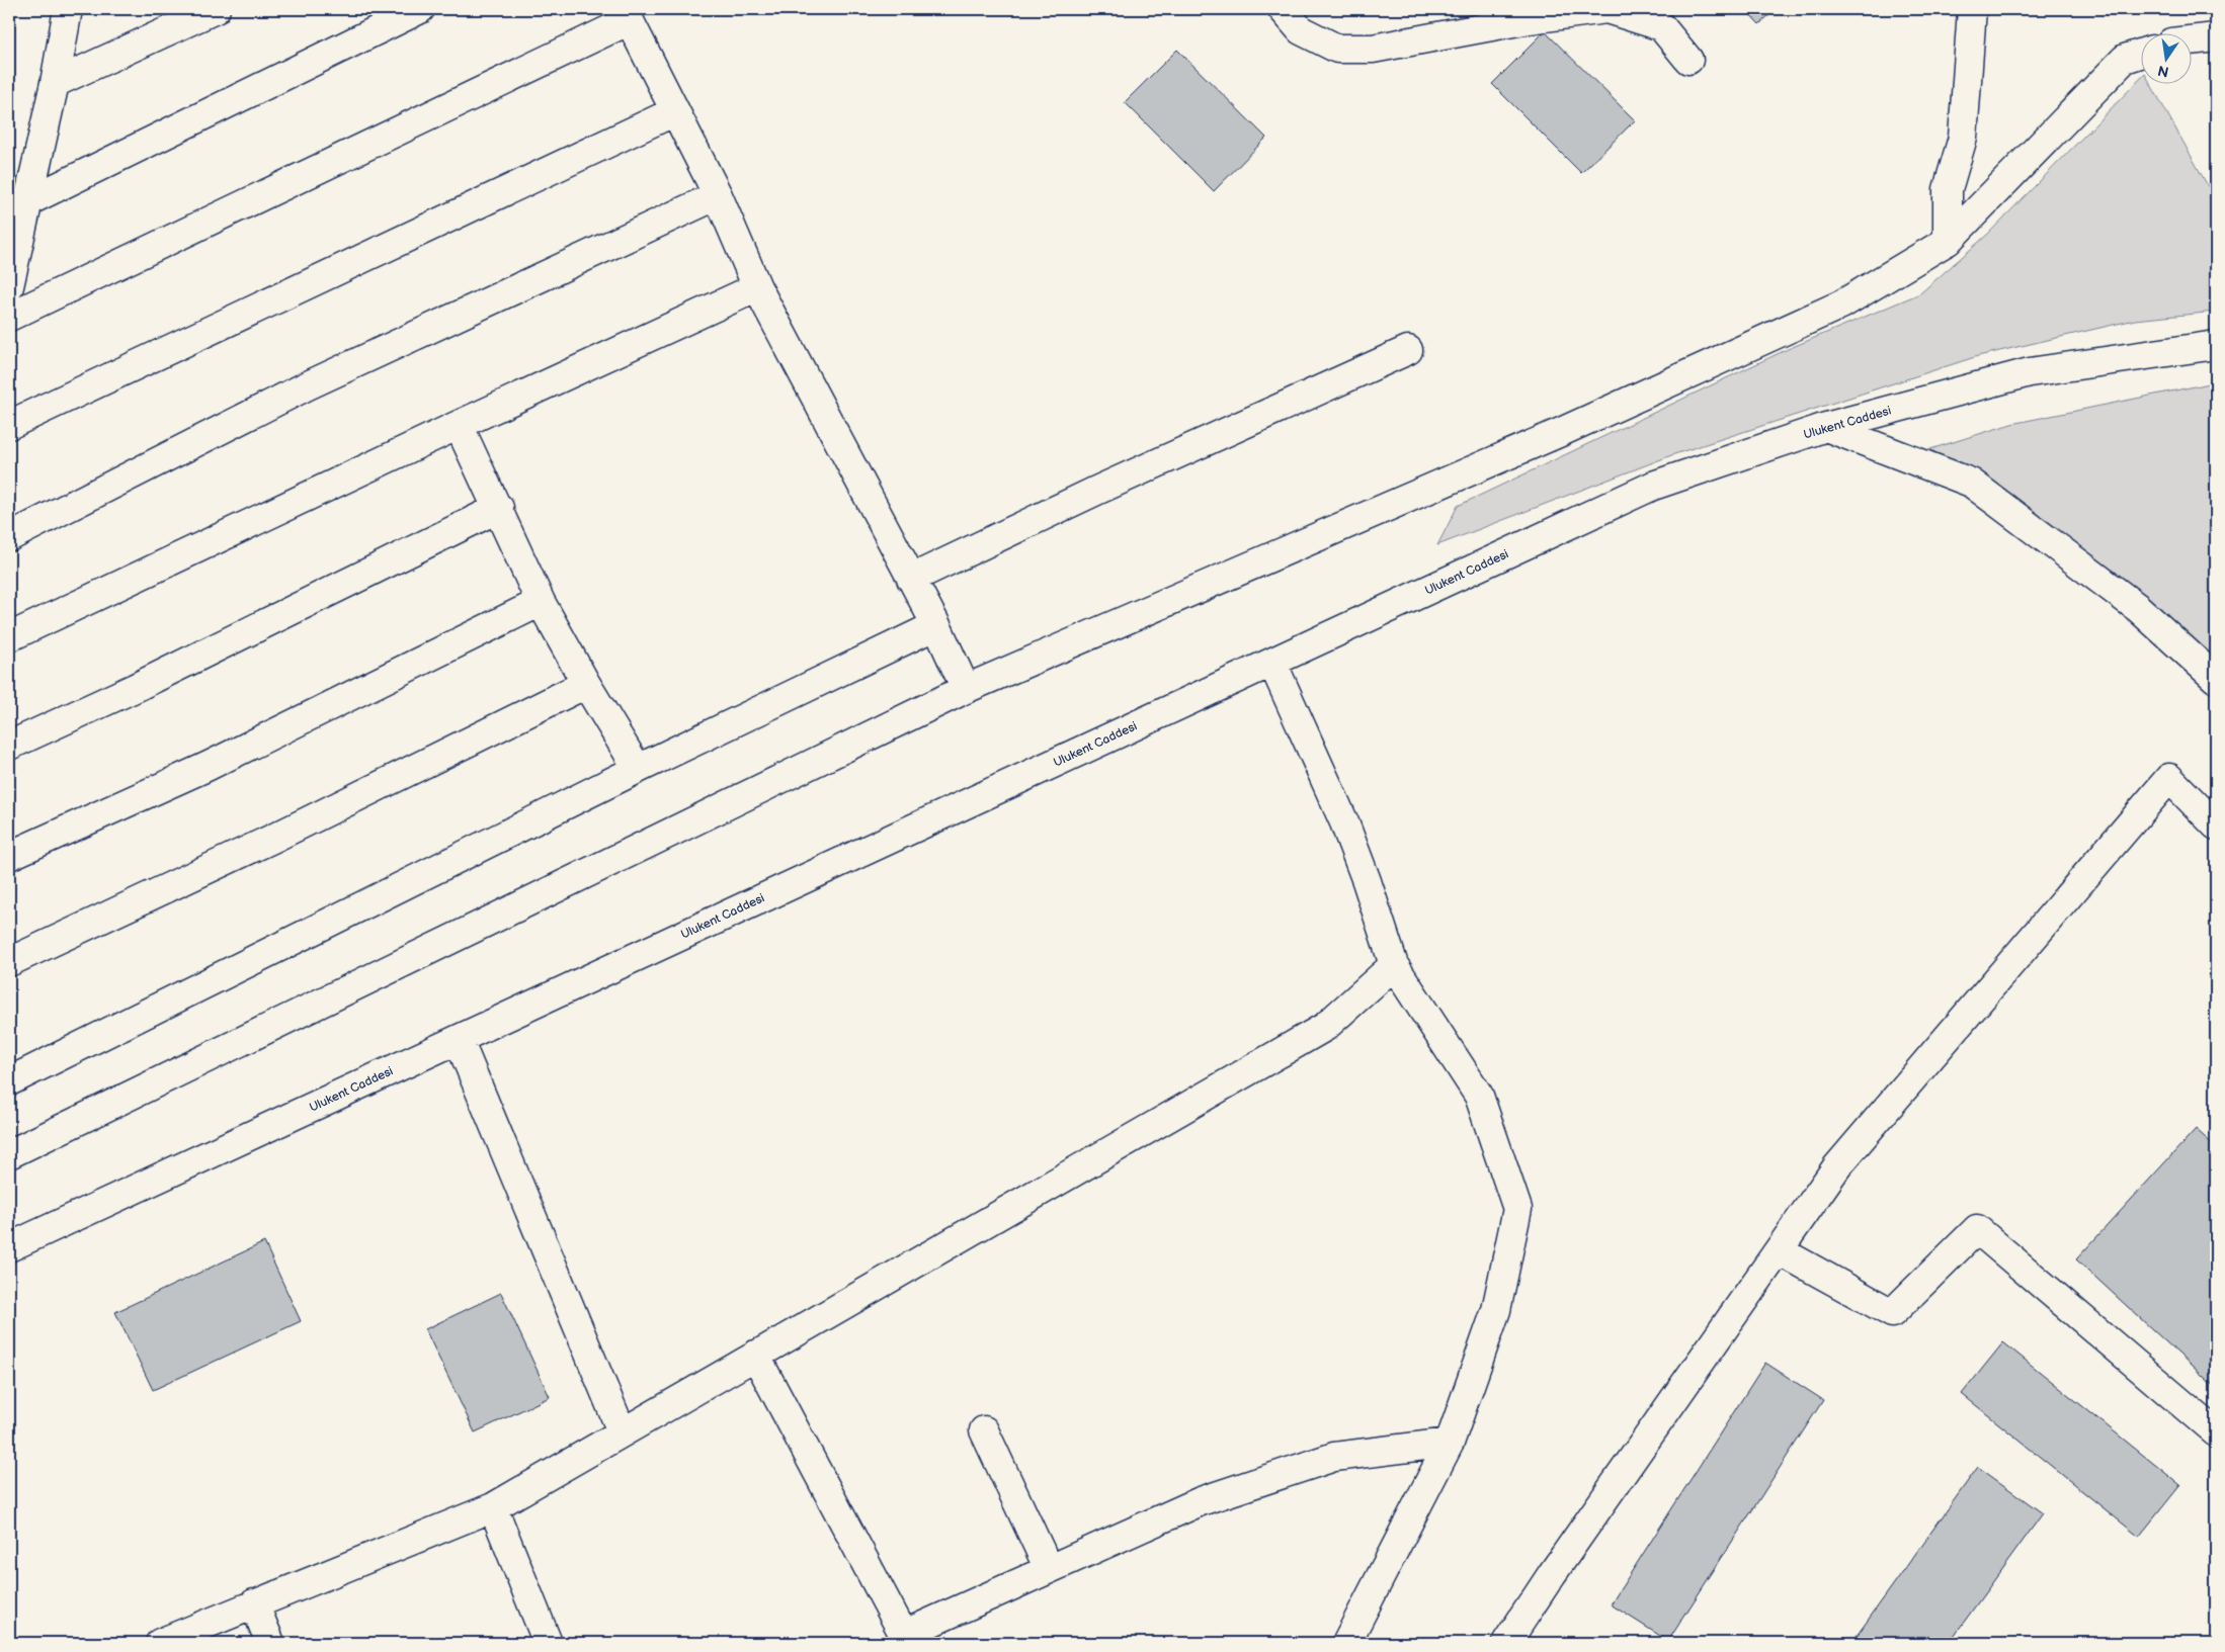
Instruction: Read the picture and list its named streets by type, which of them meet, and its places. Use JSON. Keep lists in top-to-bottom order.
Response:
{
  "streets": {
    "street": ["Ulukent Caddesi"]
  },
  "north": "bottom"
}
